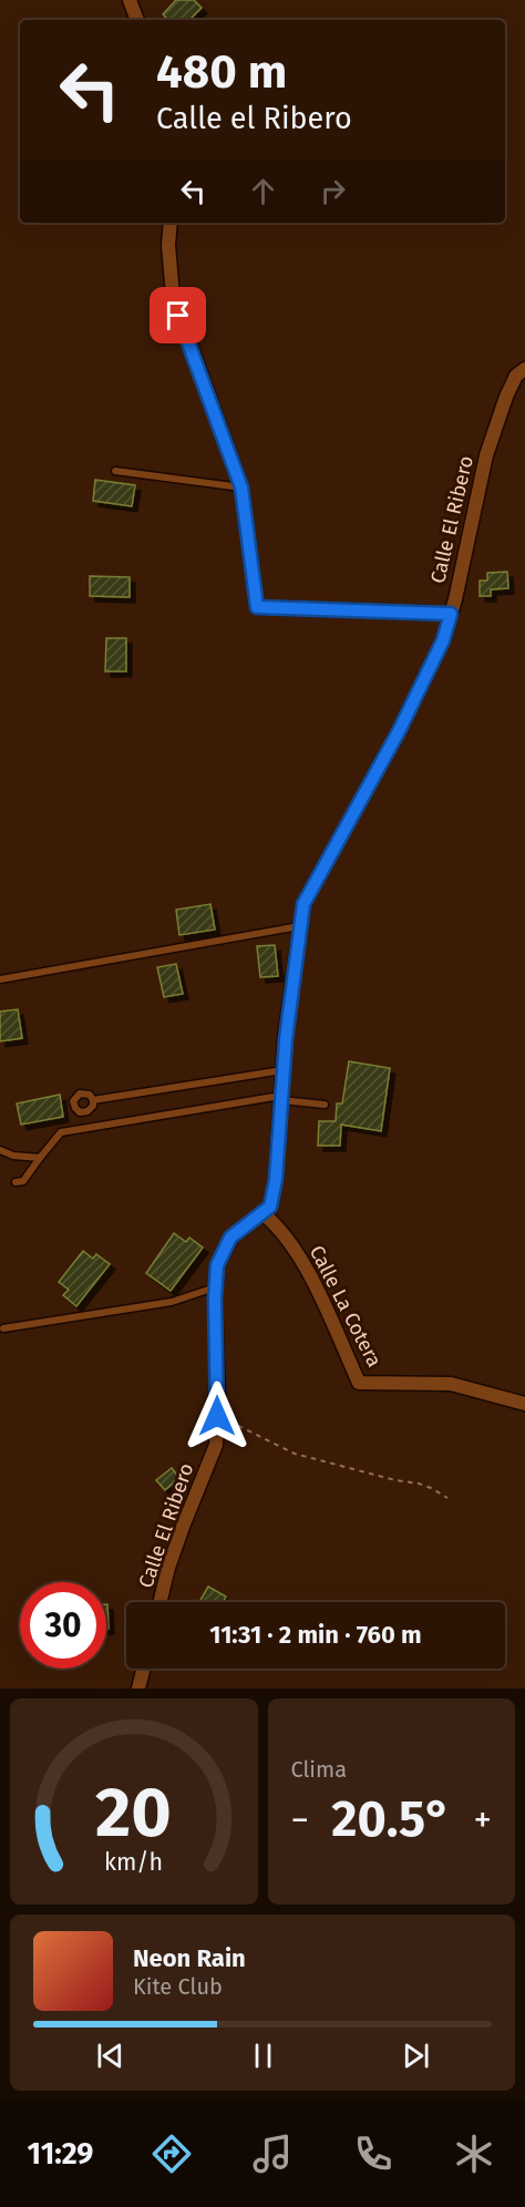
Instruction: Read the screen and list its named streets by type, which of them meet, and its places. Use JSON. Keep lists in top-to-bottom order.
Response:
{
  "streets": {
    "street": ["Calle El Ribero", "Calle La Cotera"]
  },
  "crossings": [
    ["Calle El Ribero", "Calle La Cotera"]
  ],
  "page": {
    "turn": ["480 m", "Calle el Ribero"],
    "limit": "30",
    "trip": "11:31 · 2 min · 760 m",
    "tile": "Clima",
    "heat": ["−", "20.5°", "+"],
    "song": ["Neon Rain", "Kite Club"],
    "tabs": "11:29",
    "gauge": ["20", "km/h"]
  }
}
